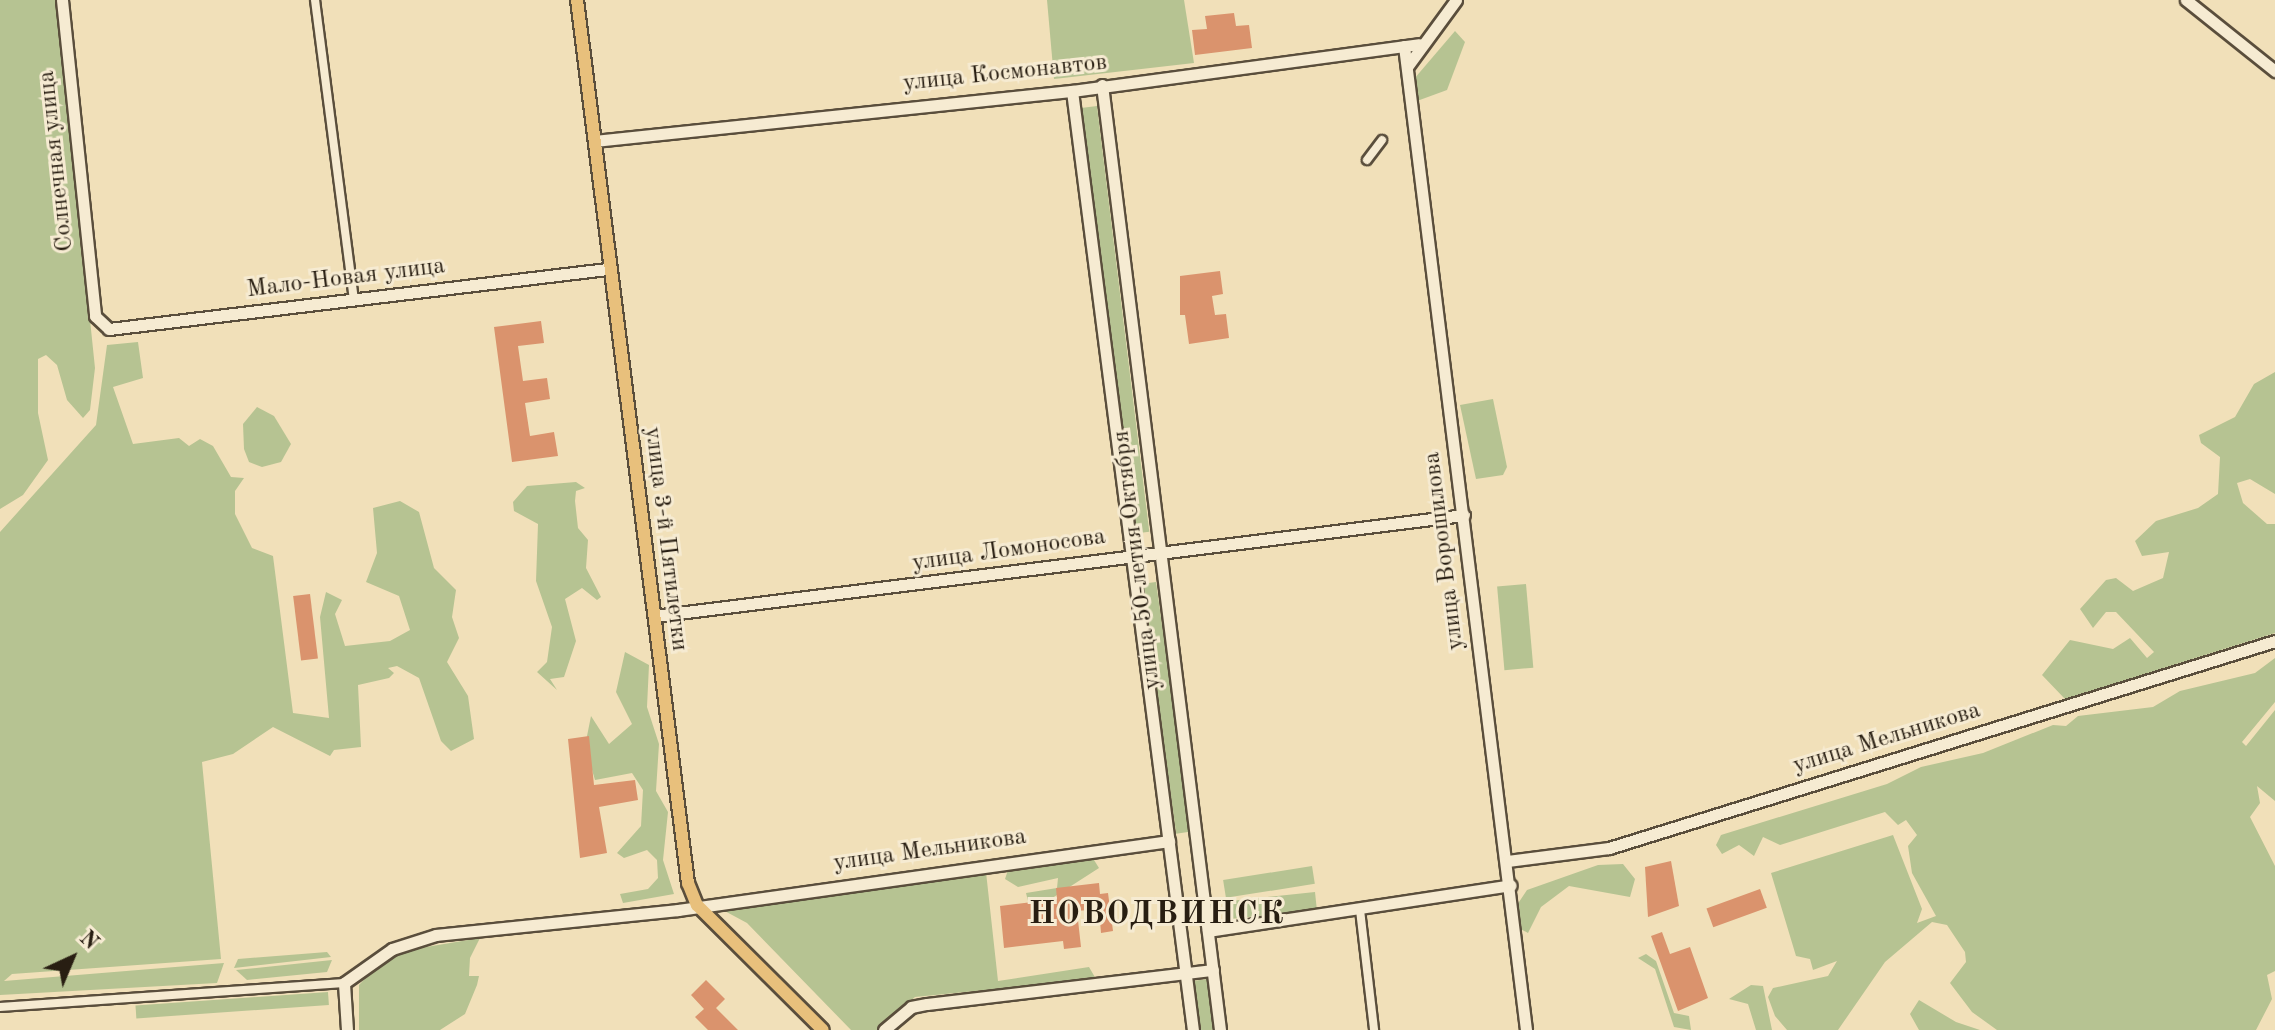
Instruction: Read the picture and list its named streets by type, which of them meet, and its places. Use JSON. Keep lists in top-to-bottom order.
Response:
{
  "streets": {
    "main road": ["улица 3-й Пятилетки"],
    "street": [
      "улица Космонавтов",
      "Солнечная улица",
      "Мало-Новая улица",
      "улица Ломоносова",
      "улица Ворошилова",
      "улица 50-летия Октября",
      "улица Мельникова"
    ]
  },
  "crossings": [
    ["улица Космонавтов", "улица 3-й Пятилетки"],
    ["улица Космонавтов", "улица Ворошилова"],
    ["улица Космонавтов", "улица 50-летия Октября"],
    ["Солнечная улица", "Мало-Новая улица"],
    ["Мало-Новая улица", "улица 3-й Пятилетки"],
    ["улица 3-й Пятилетки", "улица Ломоносова"],
    ["улица 3-й Пятилетки", "улица Мельникова"],
    ["улица Ломоносова", "улица Ворошилова"],
    ["улица Ломоносова", "улица 50-летия Октября"],
    ["улица Ворошилова", "улица Мельникова"],
    ["улица 50-летия Октября", "улица Мельникова"]
  ],
  "districts": ["НОВОДВИНСК"],
  "north": "top right"
}
